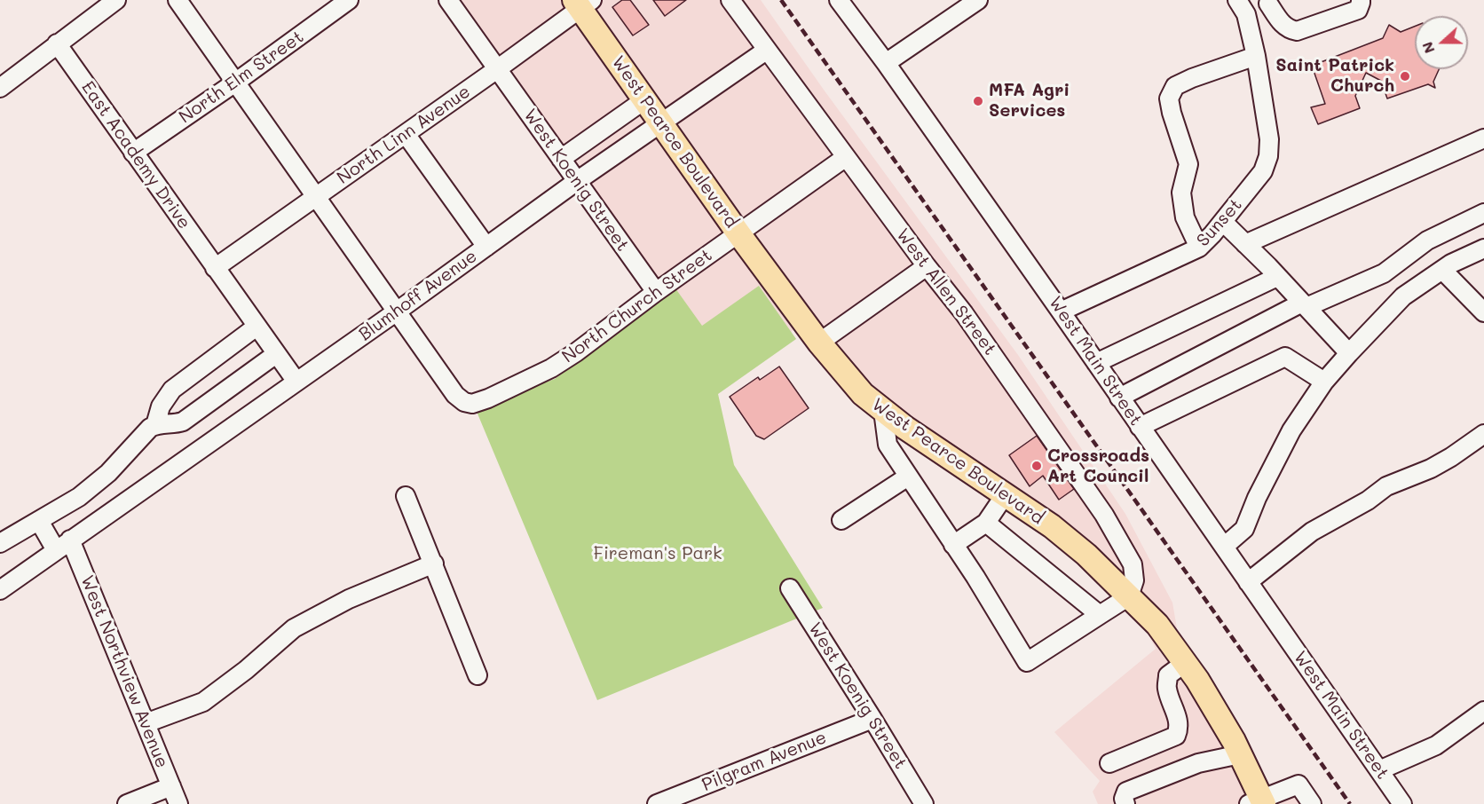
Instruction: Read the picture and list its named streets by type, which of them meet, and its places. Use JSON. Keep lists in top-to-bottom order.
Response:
{
  "streets": {
    "main road": ["West Pearce Boulevard"],
    "street": [
      "North Elm Street",
      "North Linn Avenue",
      "East Academy Drive",
      "West Koenig Street",
      "Sunset",
      "West Allen Street",
      "Blumhoff Avenue",
      "North Church Street",
      "West Main Street",
      "West Northview Avenue",
      "Pilgram Avenue"
    ]
  },
  "crossings": [
    ["North Elm Street", "East Academy Drive"],
    ["North Linn Avenue", "West Pearce Boulevard"],
    ["North Linn Avenue", "East Academy Drive"],
    ["North Linn Avenue", "West Koenig Street"],
    ["West Pearce Boulevard", "West Allen Street"],
    ["West Pearce Boulevard", "Blumhoff Avenue"],
    ["West Pearce Boulevard", "North Church Street"],
    ["East Academy Drive", "Blumhoff Avenue"],
    ["West Koenig Street", "Blumhoff Avenue"],
    ["West Koenig Street", "North Church Street"],
    ["West Koenig Street", "Pilgram Avenue"],
    ["Sunset", "West Main Street"],
    ["West Allen Street", "Blumhoff Avenue"],
    ["West Allen Street", "North Church Street"],
    ["Blumhoff Avenue", "North Church Street"],
    ["Blumhoff Avenue", "West Northview Avenue"]
  ],
  "parks": ["Fireman's Park"],
  "places": ["Saint Patrick Church", "MFA Agri Services", "Crossroads Art Council"],
  "north": "left"
}
